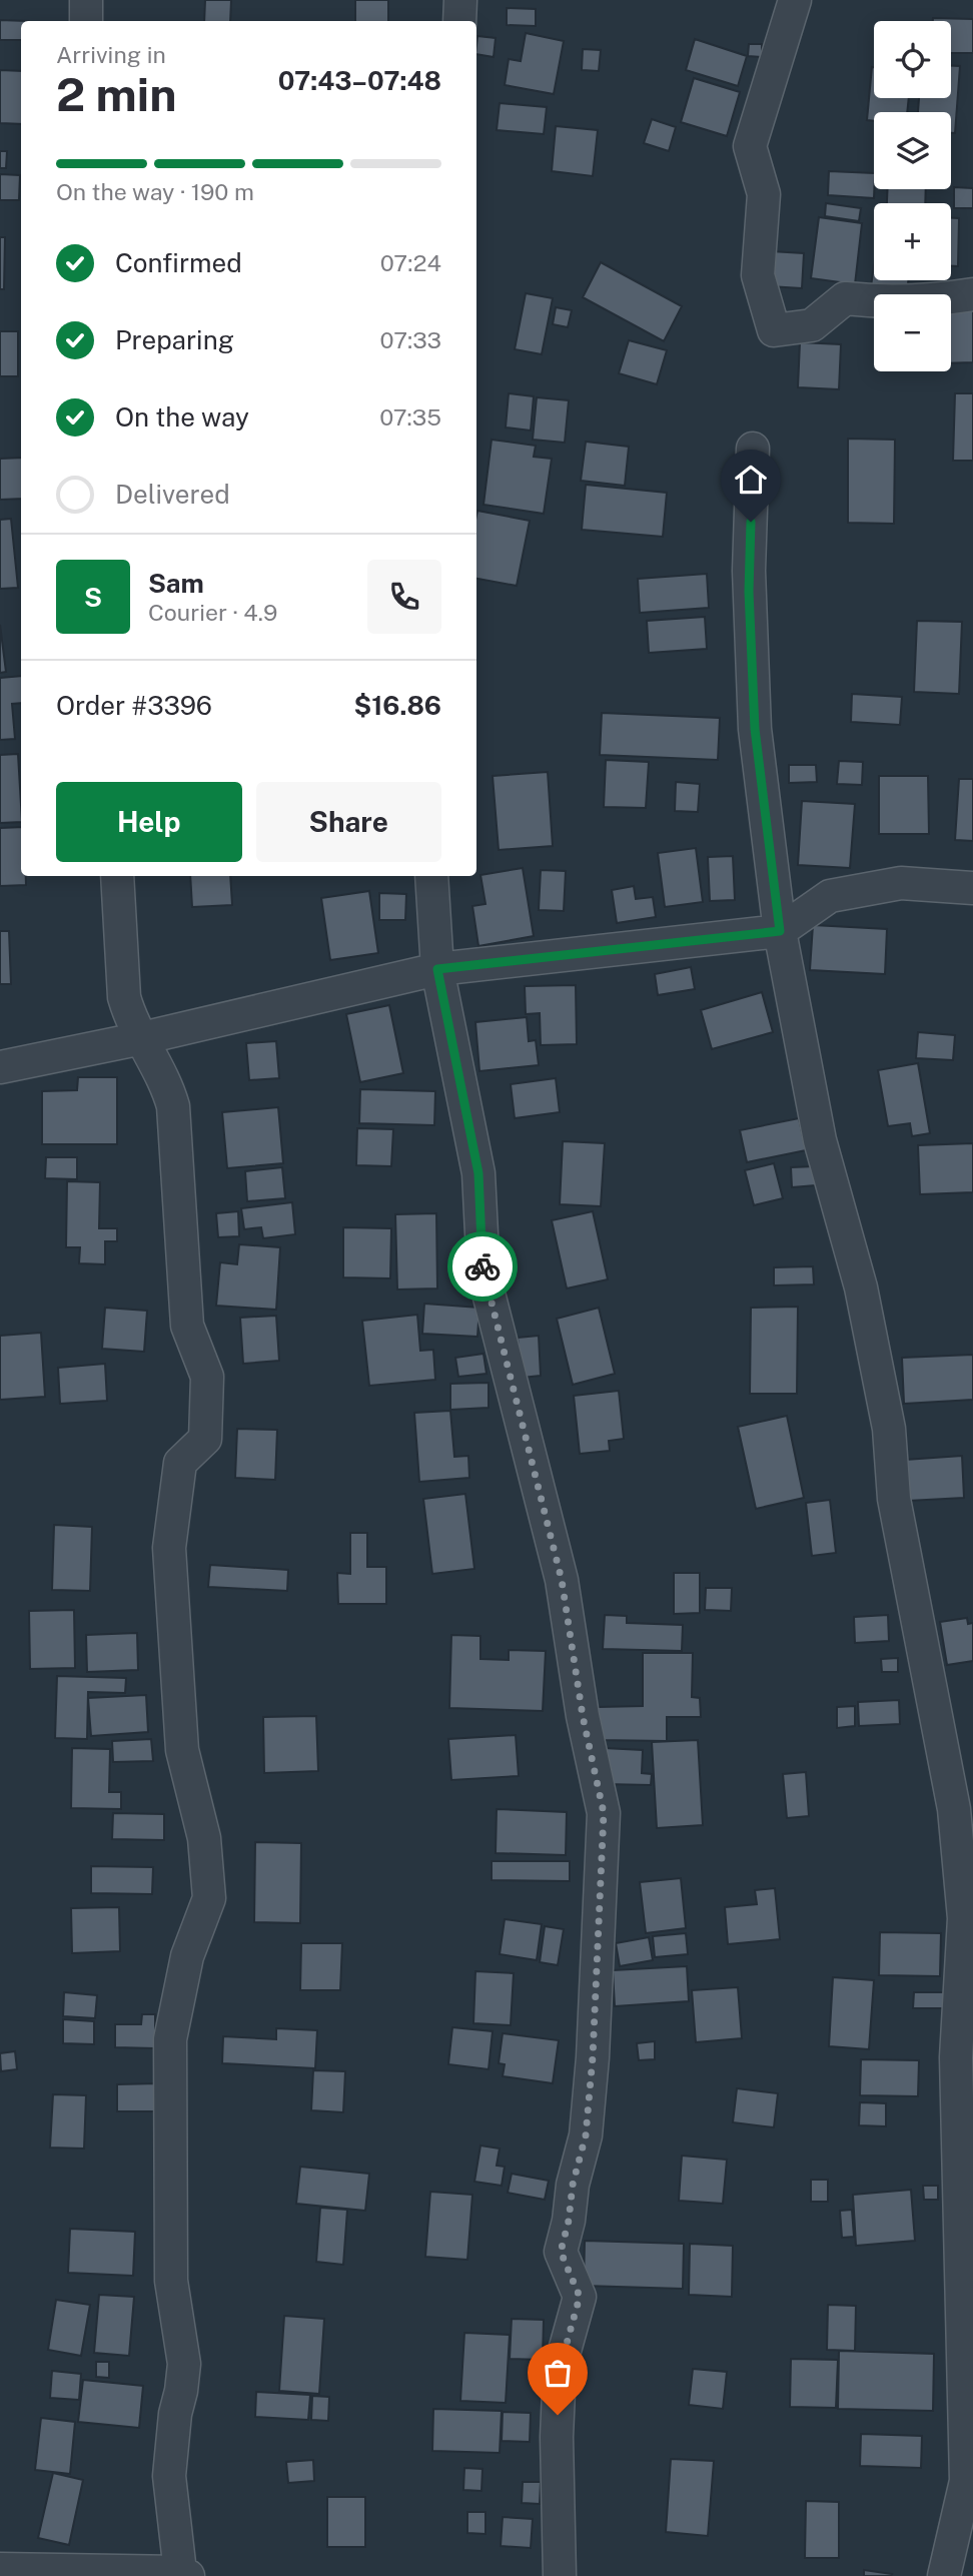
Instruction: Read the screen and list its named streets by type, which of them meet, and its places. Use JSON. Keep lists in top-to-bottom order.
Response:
{
  "page": {
    "map_buttons": ["+", "−"],
    "heading": ["2 min", "Arriving in", "07:43–07:48"],
    "panel": [
      "Sam",
      "Courier · 4.9",
      "Order #3396",
      "$16.86"
    ],
    "bar": "On the way · 190 m",
    "list": [
      ["Confirmed", "07:24"],
      ["Preparing", "07:33"],
      ["On the way", "07:35"],
      "Delivered"
    ],
    "round": "S",
    "buttons": ["Help", "Share"]
  }
}
